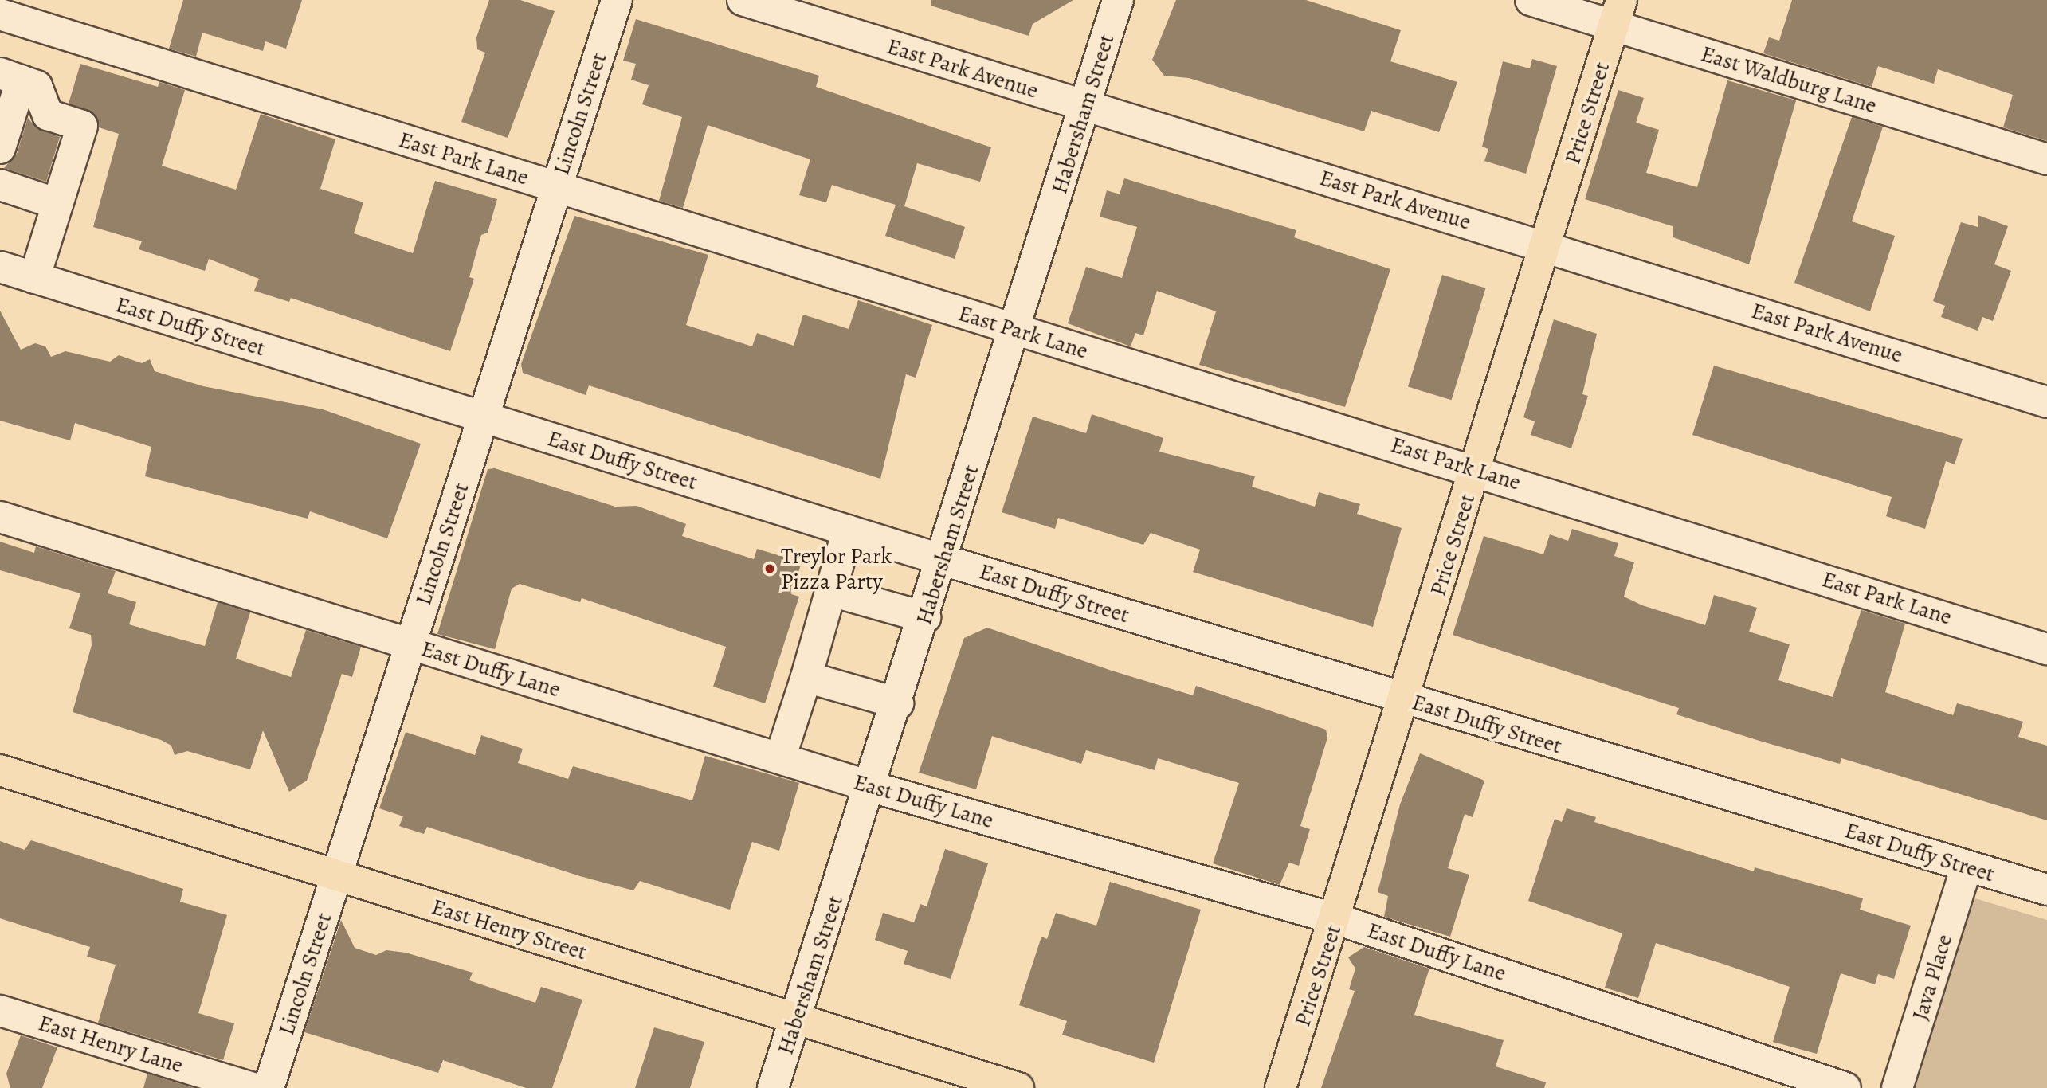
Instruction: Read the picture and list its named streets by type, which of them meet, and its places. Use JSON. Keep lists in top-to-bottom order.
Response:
{
  "streets": {
    "main road": ["Price Street", "East Henry Street"],
    "street": [
      "East Park Avenue",
      "East Waldburg Lane",
      "Lincoln Street",
      "Habersham Street",
      "East Park Lane",
      "East Duffy Street",
      "East Duffy Lane",
      "Java Place",
      "East Henry Lane"
    ]
  },
  "crossings": [
    ["East Park Avenue", "Price Street"],
    ["East Park Avenue", "Habersham Street"],
    ["East Waldburg Lane", "Price Street"],
    ["Price Street", "East Park Lane"],
    ["Price Street", "East Duffy Street"],
    ["Price Street", "East Duffy Lane"],
    ["Lincoln Street", "East Park Lane"],
    ["Lincoln Street", "East Duffy Street"],
    ["Lincoln Street", "East Duffy Lane"],
    ["Lincoln Street", "East Henry Street"],
    ["Habersham Street", "East Park Lane"],
    ["Habersham Street", "East Duffy Street"],
    ["Habersham Street", "East Duffy Lane"],
    ["Habersham Street", "East Henry Street"],
    ["East Duffy Street", "Java Place"]
  ],
  "places": ["Treylor Park Pizza Party"]
}
